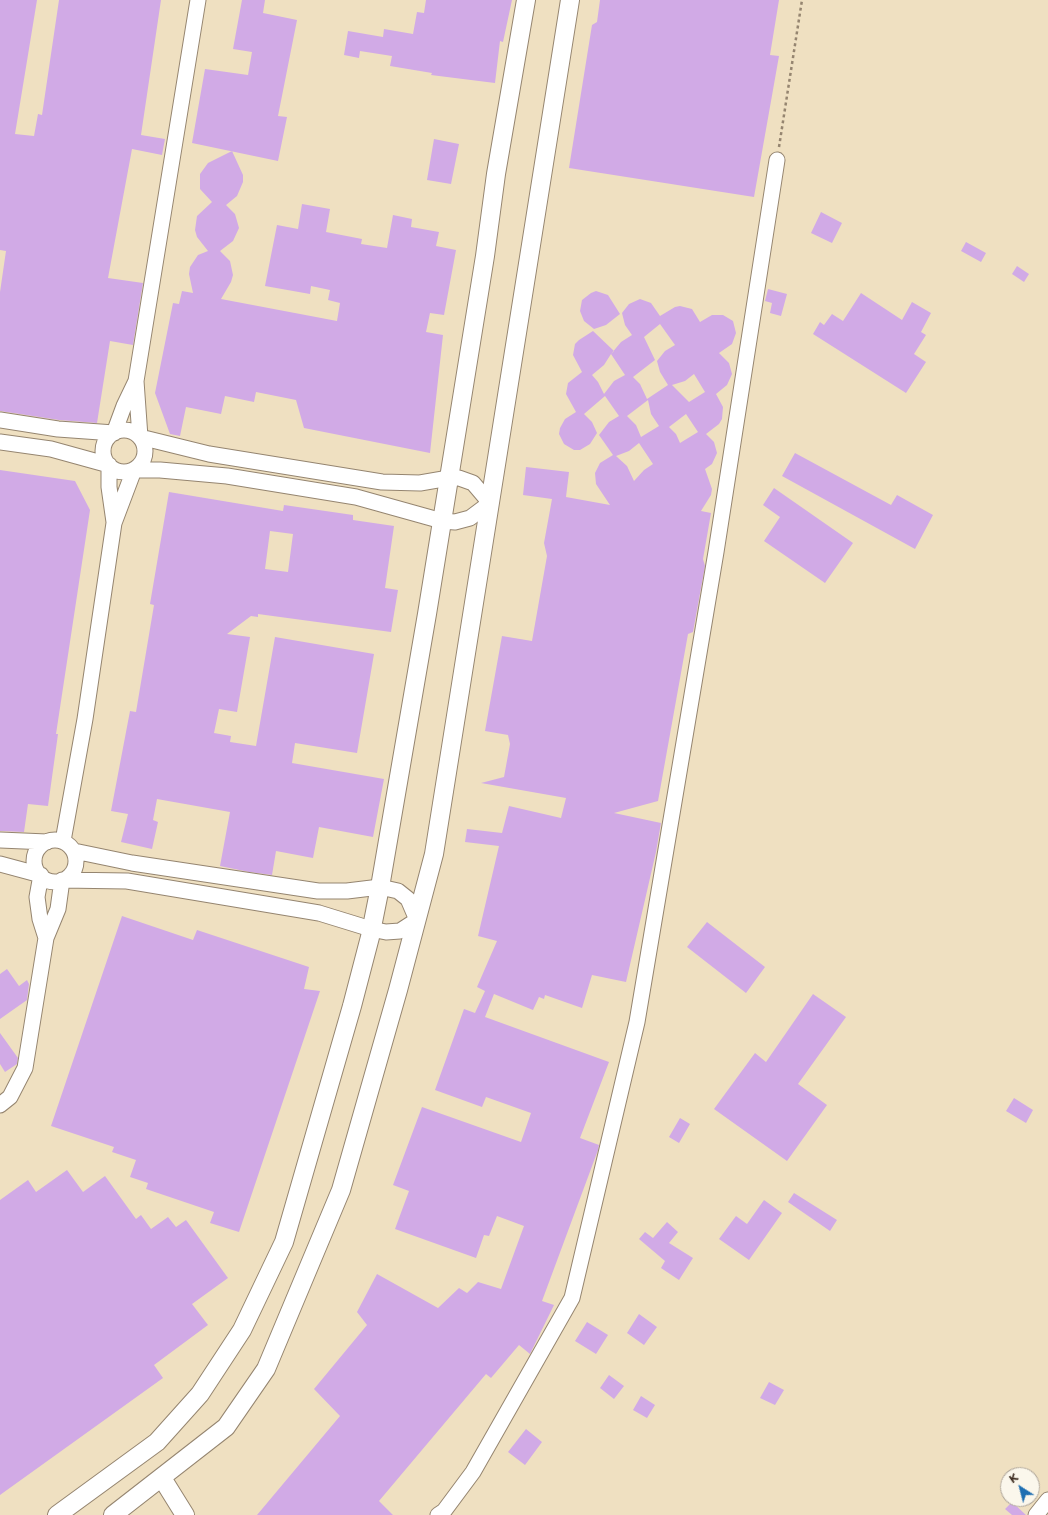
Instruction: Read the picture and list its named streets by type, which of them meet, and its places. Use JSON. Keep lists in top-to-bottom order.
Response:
{
  "north": "top left"
}
